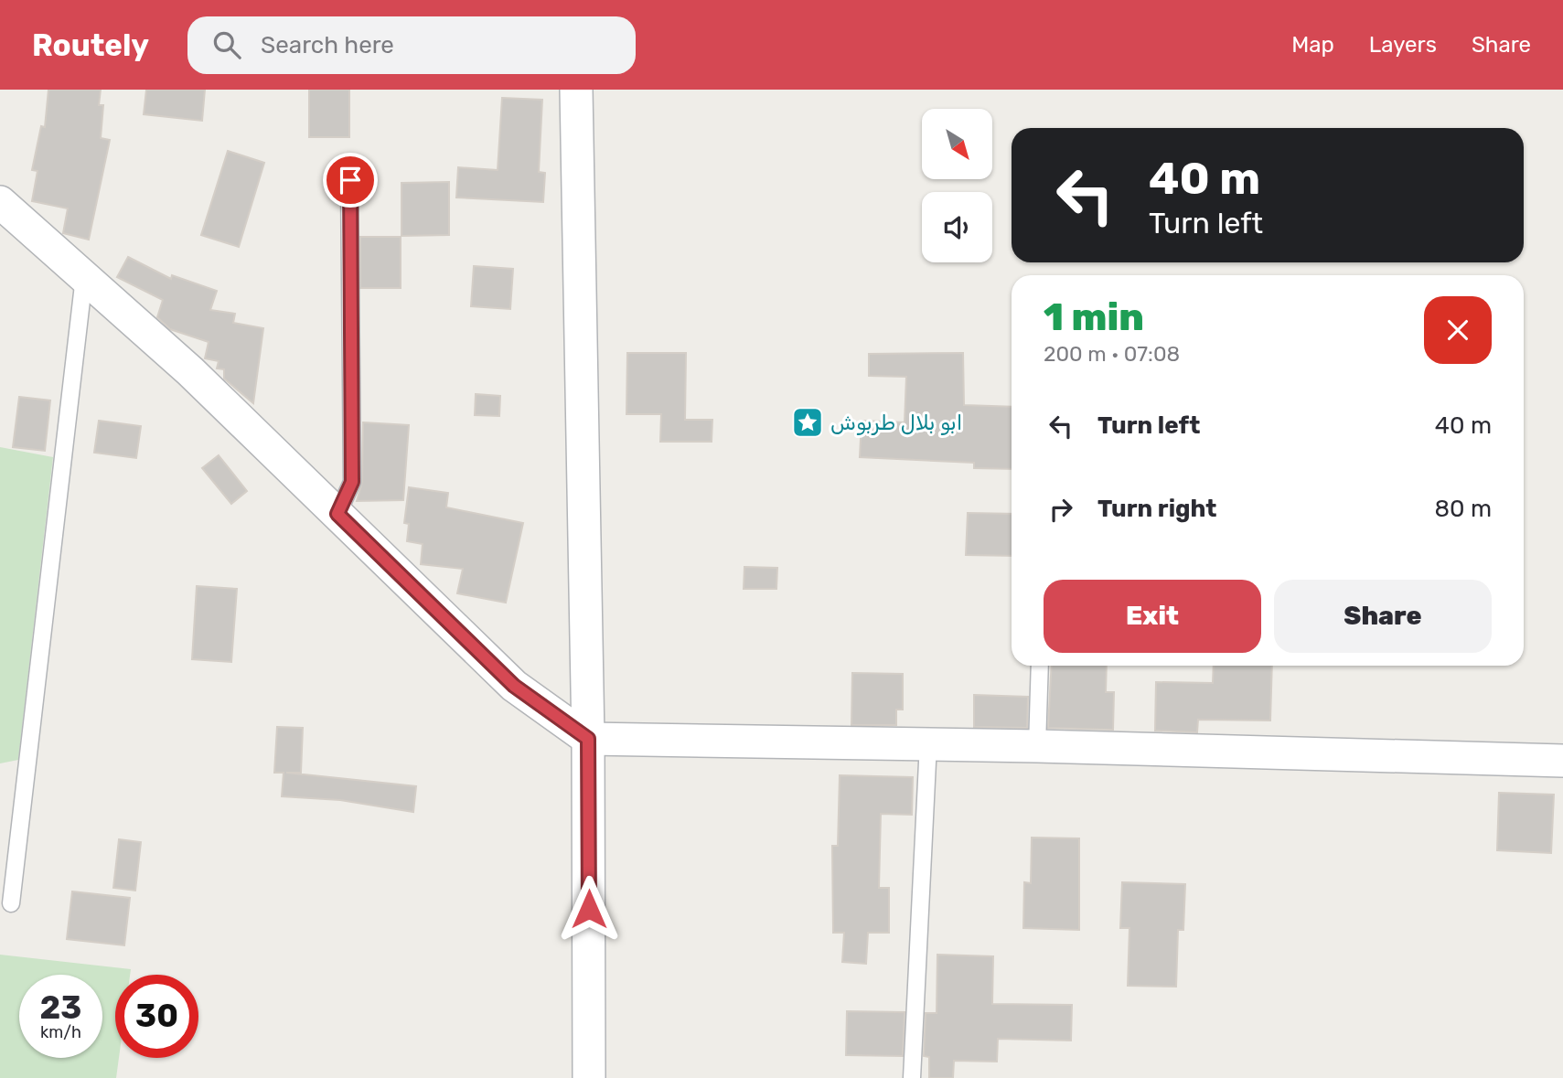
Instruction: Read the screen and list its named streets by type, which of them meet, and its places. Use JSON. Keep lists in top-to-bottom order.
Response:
{
  "places": {
    "place": ["ابو بلال طربوش"]
  },
  "north": "bottom right",
  "page": {
    "header": "Routely",
    "search": "Search here",
    "nav": ["Map", "Layers", "Share"],
    "turn": ["40 m", "Turn left"],
    "heading": ["1 min", "200 m · 07:08"],
    "list": [
      {
        "name": "Turn left",
        "value": "40 m"
      },
      {
        "name": "Turn right",
        "value": "80 m"
      }
    ],
    "buttons": ["Exit", "Share"],
    "speed": "23 km/h",
    "limit": "30"
  }
}
